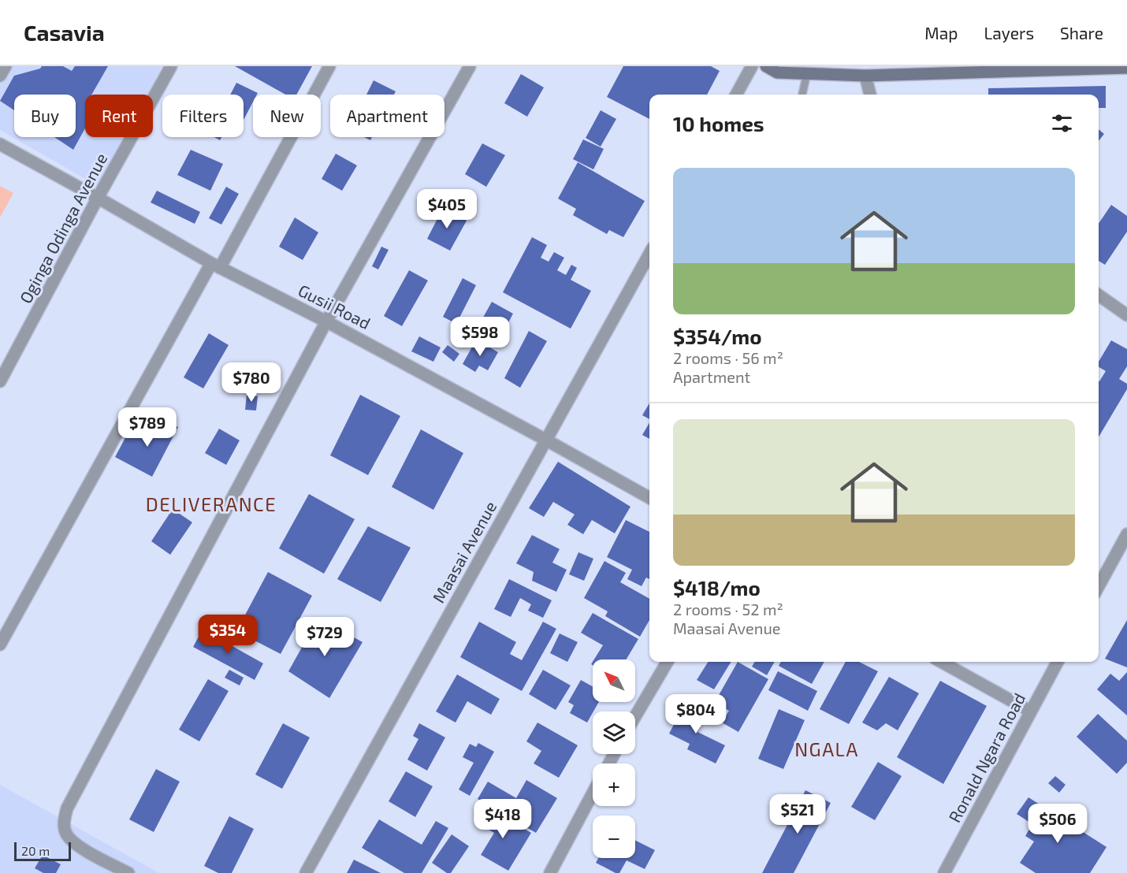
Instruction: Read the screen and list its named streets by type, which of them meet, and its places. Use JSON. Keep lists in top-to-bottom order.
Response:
{
  "streets": {
    "street": [
      "Oginga Odinga Avenue",
      "Gusii Road",
      "Maasai Avenue",
      "Ronald Ngara Road"
    ]
  },
  "crossings": [
    ["Oginga Odinga Avenue", "Gusii Road"],
    ["Gusii Road", "Maasai Avenue"]
  ],
  "districts": ["DELIVERANCE", "NGALA"],
  "scale_bar": "20 m",
  "north": "top left",
  "page": {
    "header": "Casavia",
    "nav": ["Map", "Layers", "Share"],
    "chip": [
      "Buy",
      "Rent",
      "Filters",
      "New",
      "Apartment"
    ],
    "heading": "10 homes",
    "list": [
      {
        "name": "$354/mo",
        "note": "2 rooms · 56 m² · Apartment"
      },
      {
        "name": "$418/mo",
        "note": "2 rooms · 52 m² · Maasai Avenue"
      }
    ],
    "price": [
      "$405",
      "$598",
      "$780",
      "$789",
      "$354",
      "$729",
      "$804",
      "$521",
      "$418",
      "$506"
    ],
    "map_buttons": ["+", "−"],
    "scale": "20 m"
  }
}
